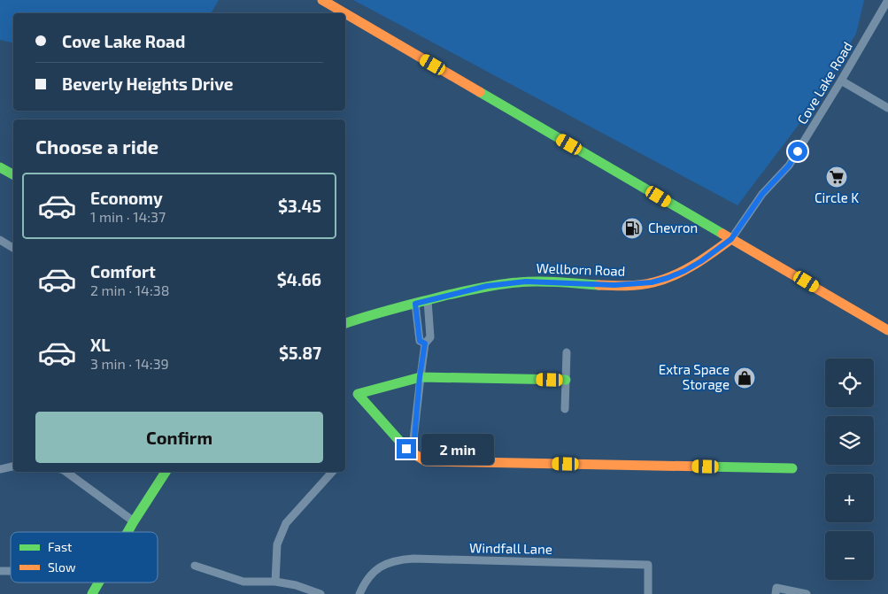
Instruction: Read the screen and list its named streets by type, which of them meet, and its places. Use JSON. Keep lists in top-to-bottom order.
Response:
{
  "streets": {
    "street": ["Cove Lake Road", "Wellborn Road", "Windfall Lane"]
  },
  "crossings": [
    ["Cove Lake Road", "Wellborn Road"]
  ],
  "places": {
    "supermarket": ["Circle K"],
    "fuel station": ["Chevron"],
    "shop": ["Extra Space Storage"]
  },
  "legend": ["Fast", "Slow"],
  "page": {
    "banner": ["Cove Lake Road", "Beverly Heights Drive"],
    "heading": "Choose a ride",
    "list": [
      {
        "name": "Economy",
        "note": "1 min · 14:37",
        "value": "$3.45"
      },
      {
        "name": "Comfort",
        "note": "2 min · 14:38",
        "value": "$4.66"
      },
      {
        "name": "XL",
        "note": "3 min · 14:39",
        "value": "$5.87"
      }
    ],
    "map_buttons": ["+", "−"],
    "buttons": "Confirm",
    "bubble": "2 min"
  }
}
